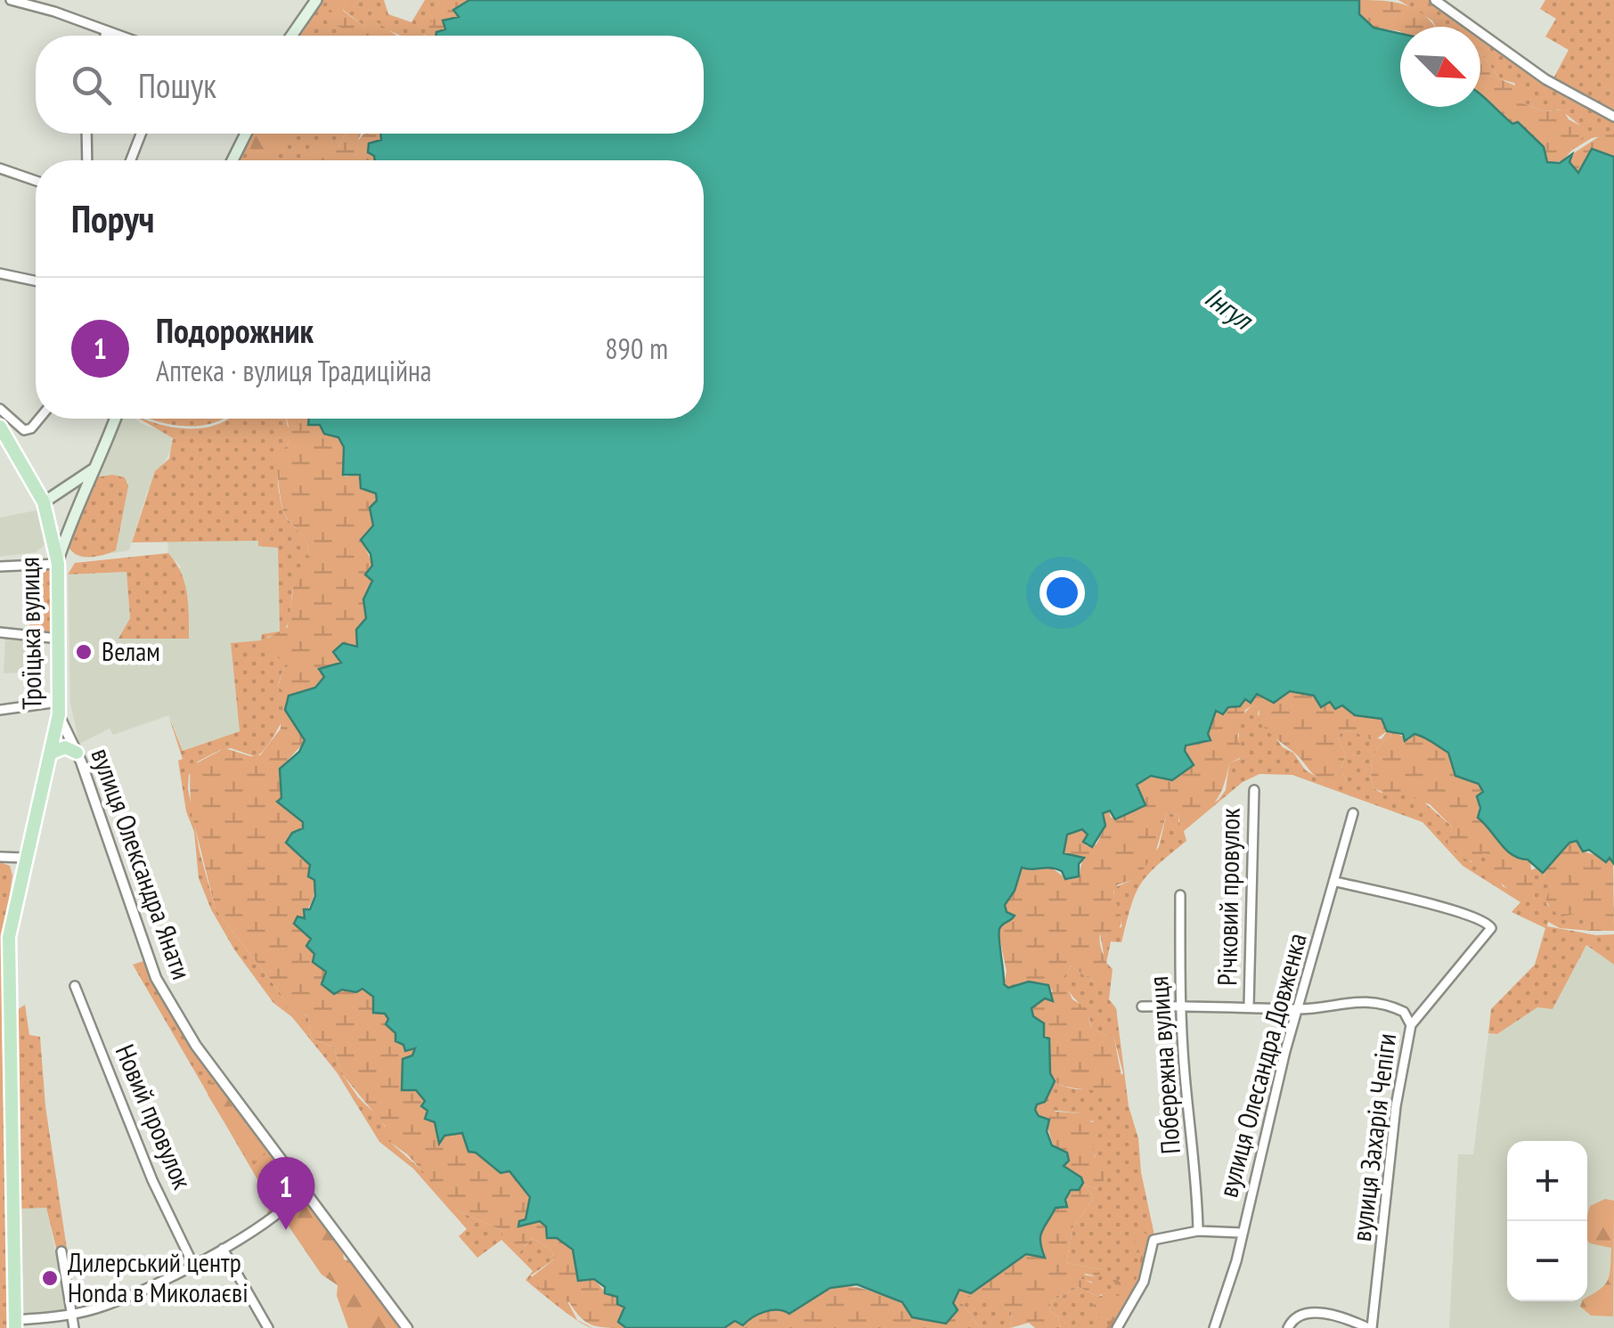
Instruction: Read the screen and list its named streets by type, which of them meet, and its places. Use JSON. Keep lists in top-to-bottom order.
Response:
{
  "streets": {
    "main road": ["Троїцька вулиця"],
    "street": [
      "вулиця Олександра Янати",
      "Річковий провулок",
      "Побережна вулиця",
      "вулиця Олесандра Довженка",
      "Новий провулок",
      "вулиця Захарія Чепіги"
    ]
  },
  "crossings": [
    ["Троїцька вулиця", "вулиця Олександра Янати"],
    ["вулиця Олесандра Довженка", "вулиця Захарія Чепіги"]
  ],
  "water": ["Інгул"],
  "places": ["Велам", "Дилерський центр Honda в Миколаєві"],
  "north": "bottom right",
  "page": {
    "search": "Пошук",
    "heading": "Поруч",
    "list": [
      {
        "mark": "1",
        "name": "Подорожник",
        "note": "Аптека · вулиця Традиційна",
        "value": "890 m"
      }
    ],
    "map_buttons": ["+", "−"],
    "pins": "1"
  }
}
